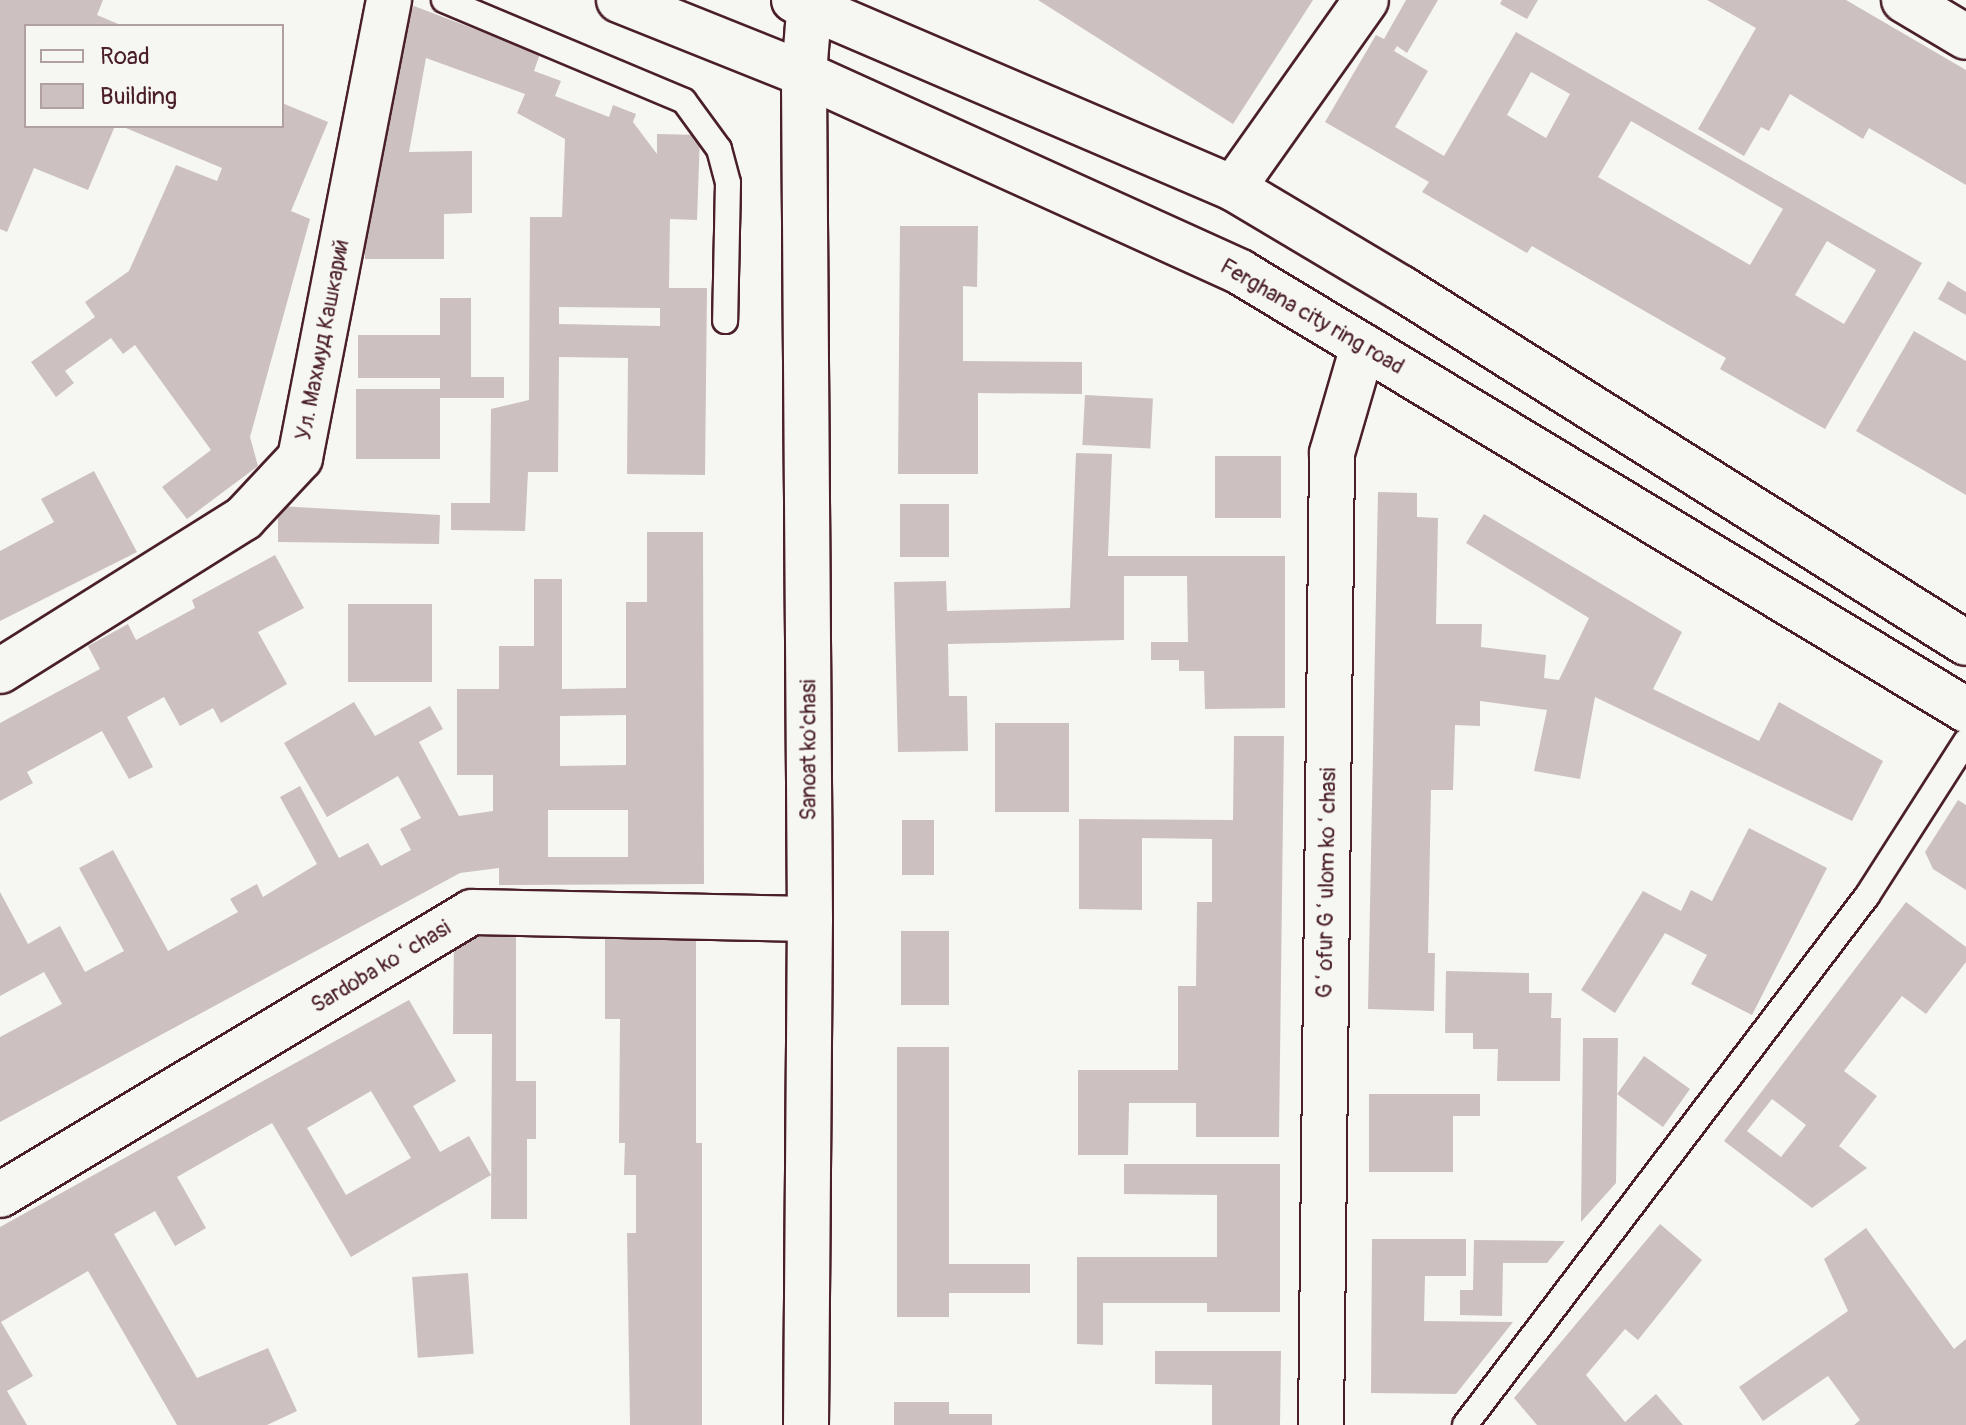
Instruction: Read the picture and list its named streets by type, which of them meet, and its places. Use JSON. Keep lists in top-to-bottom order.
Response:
{
  "streets": {
    "main road": [
      "Ferghana city ring road",
      "Ул. Махмуд Кашкарий",
      "Sanoat ko'chasi",
      "Gʻofur Gʻulom koʻchasi",
      "Sardoba koʻchasi"
    ]
  },
  "crossings": [
    ["Ferghana city ring road", "Sanoat ko'chasi"],
    ["Ferghana city ring road", "Gʻofur Gʻulom koʻchasi"],
    ["Sanoat ko'chasi", "Sardoba koʻchasi"]
  ],
  "legend": ["Road", "Building"]
}
